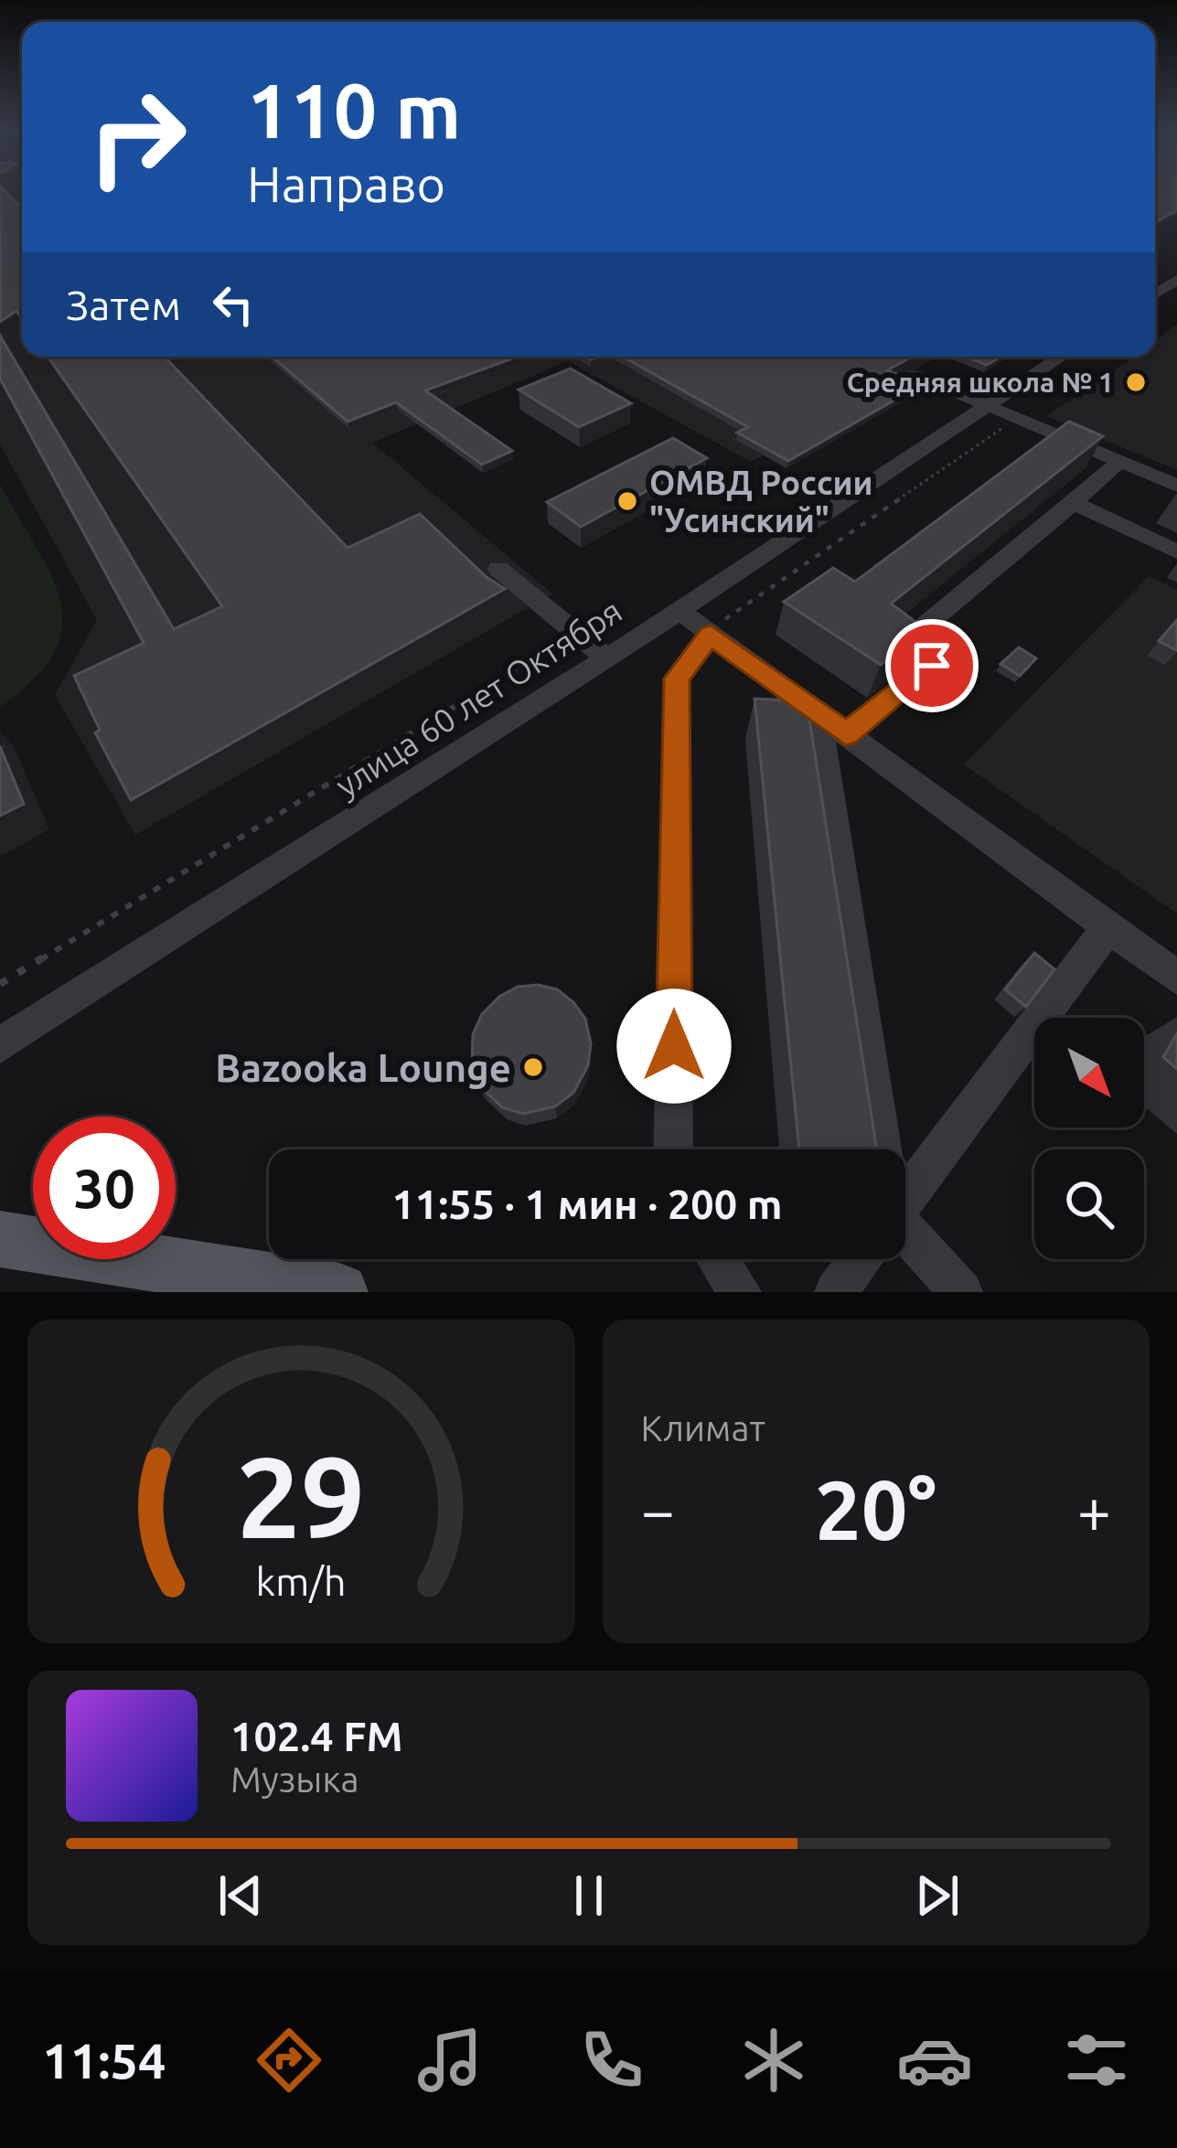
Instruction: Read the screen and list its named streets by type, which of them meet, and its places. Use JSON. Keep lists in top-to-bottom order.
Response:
{
  "streets": {
    "street": ["улица 60 лет Октября"]
  },
  "places": ["Средняя школа № 1", "ОМВД России \"Усинский\"", "Bazooka Lounge"],
  "north": "bottom right",
  "page": {
    "turn": ["110 m", "Направо"],
    "then": "Затем",
    "limit": "30",
    "trip": "11:55 · 1 мин · 200 m",
    "tile": "Климат",
    "heat": ["−", "20°", "+"],
    "song": ["102.4 FM", "Музыка"],
    "tabs": "11:54",
    "gauge": ["29", "km/h"]
  }
}
